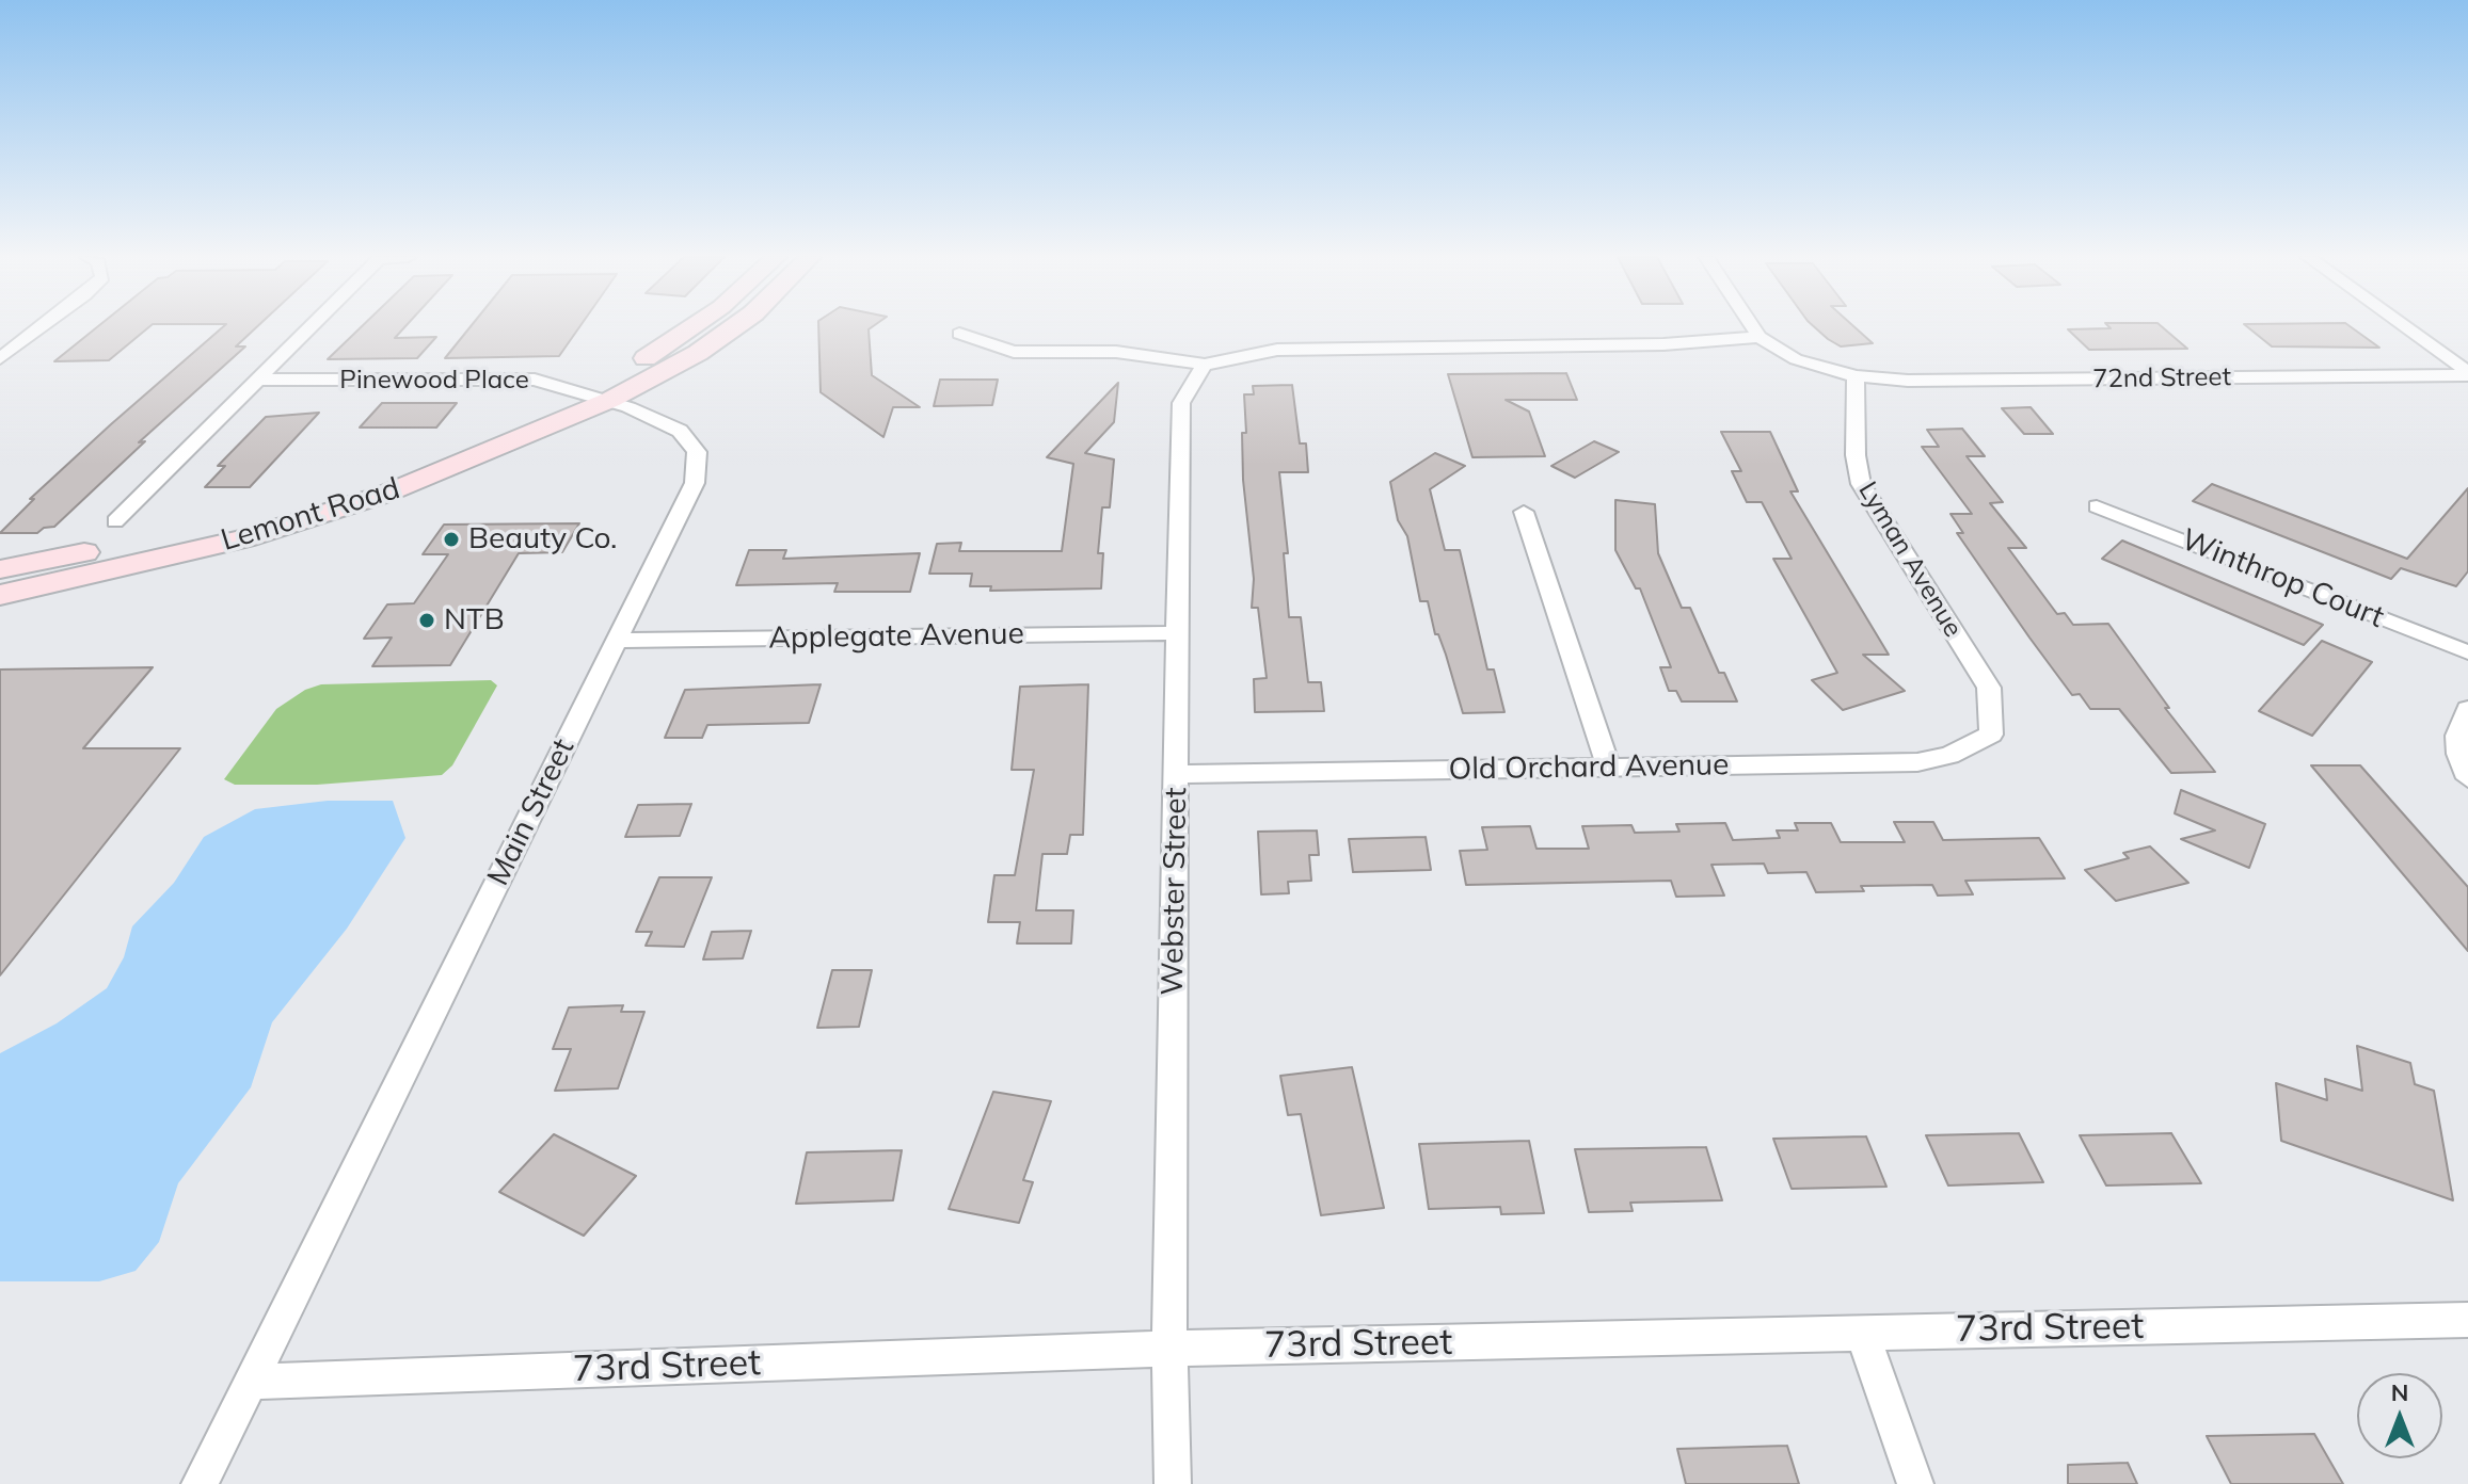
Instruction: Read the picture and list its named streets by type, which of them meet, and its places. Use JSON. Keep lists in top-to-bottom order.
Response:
{
  "streets": {
    "main road": ["Lemont Road"],
    "street": [
      "72nd Street",
      "Pinewood Place",
      "Lyman Avenue",
      "Winthrop Court",
      "Applegate Avenue",
      "Old Orchard Avenue",
      "Main Street",
      "Webster Street",
      "73rd Street"
    ]
  },
  "crossings": [
    ["72nd Street", "Lyman Avenue"],
    ["Pinewood Place", "Lemont Road"],
    ["Pinewood Place", "Main Street"],
    ["Lemont Road", "Main Street"],
    ["Lyman Avenue", "Old Orchard Avenue"],
    ["Applegate Avenue", "Main Street"],
    ["Applegate Avenue", "Webster Street"],
    ["Old Orchard Avenue", "Webster Street"],
    ["Main Street", "73rd Street"],
    ["Webster Street", "73rd Street"]
  ],
  "places": ["Beauty Co.", "NTB"],
  "north": "top"
}
